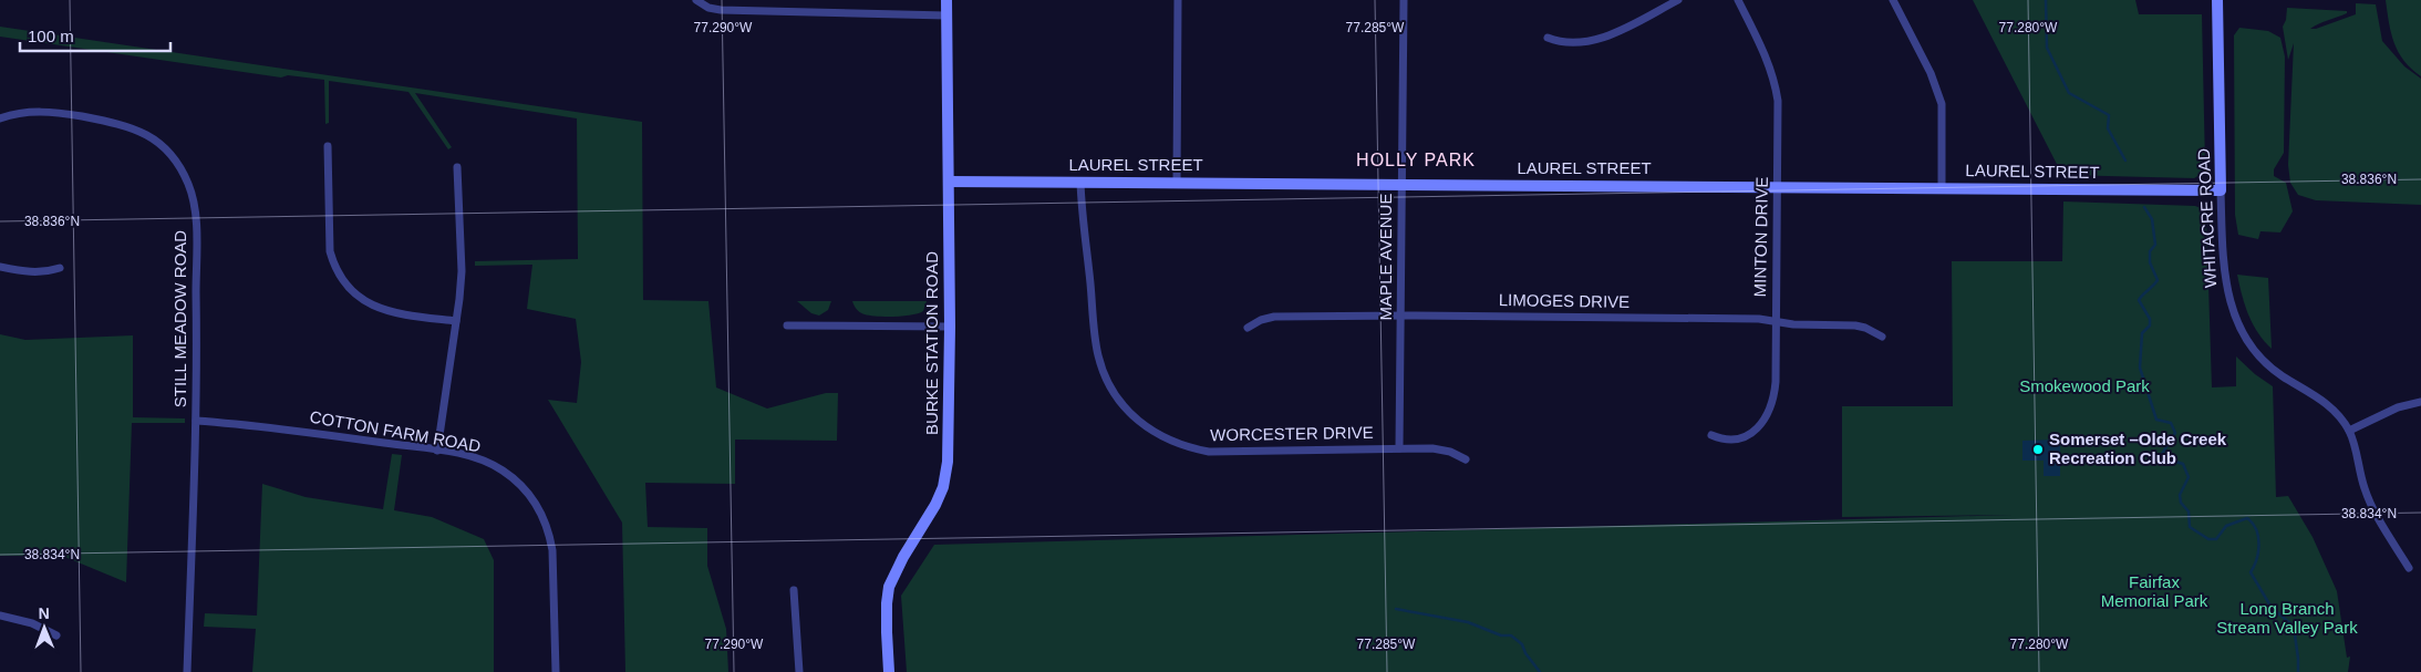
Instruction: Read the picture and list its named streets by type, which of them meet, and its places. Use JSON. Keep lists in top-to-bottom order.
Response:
{
  "streets": {
    "street": [
      "LAUREL STREET",
      "WHITACRE ROAD",
      "MINTON DRIVE",
      "MAPLE AVENUE",
      "LIMOGES DRIVE",
      "STILL MEADOW ROAD",
      "BURKE STATION ROAD",
      "COTTON FARM ROAD",
      "WORCESTER DRIVE"
    ]
  },
  "crossings": [
    ["LAUREL STREET", "WHITACRE ROAD"],
    ["LAUREL STREET", "MINTON DRIVE"],
    ["LAUREL STREET", "MAPLE AVENUE"],
    ["LAUREL STREET", "BURKE STATION ROAD"],
    ["LAUREL STREET", "WORCESTER DRIVE"],
    ["MINTON DRIVE", "LIMOGES DRIVE"],
    ["MAPLE AVENUE", "LIMOGES DRIVE"],
    ["MAPLE AVENUE", "WORCESTER DRIVE"],
    ["STILL MEADOW ROAD", "COTTON FARM ROAD"]
  ],
  "districts": ["HOLLY PARK"],
  "parks": ["Smokewood Park", "Fairfax Memorial Park", "Long Branch Stream Valley Park"],
  "places": ["Somerset –Olde Creek Recreation Club"],
  "scale_bar": "100 m",
  "north": "top",
  "coordinates": [
    "77.290°W",
    "77.285°W",
    "77.280°W",
    "38.836°N",
    "38.834°N"
  ]
}
